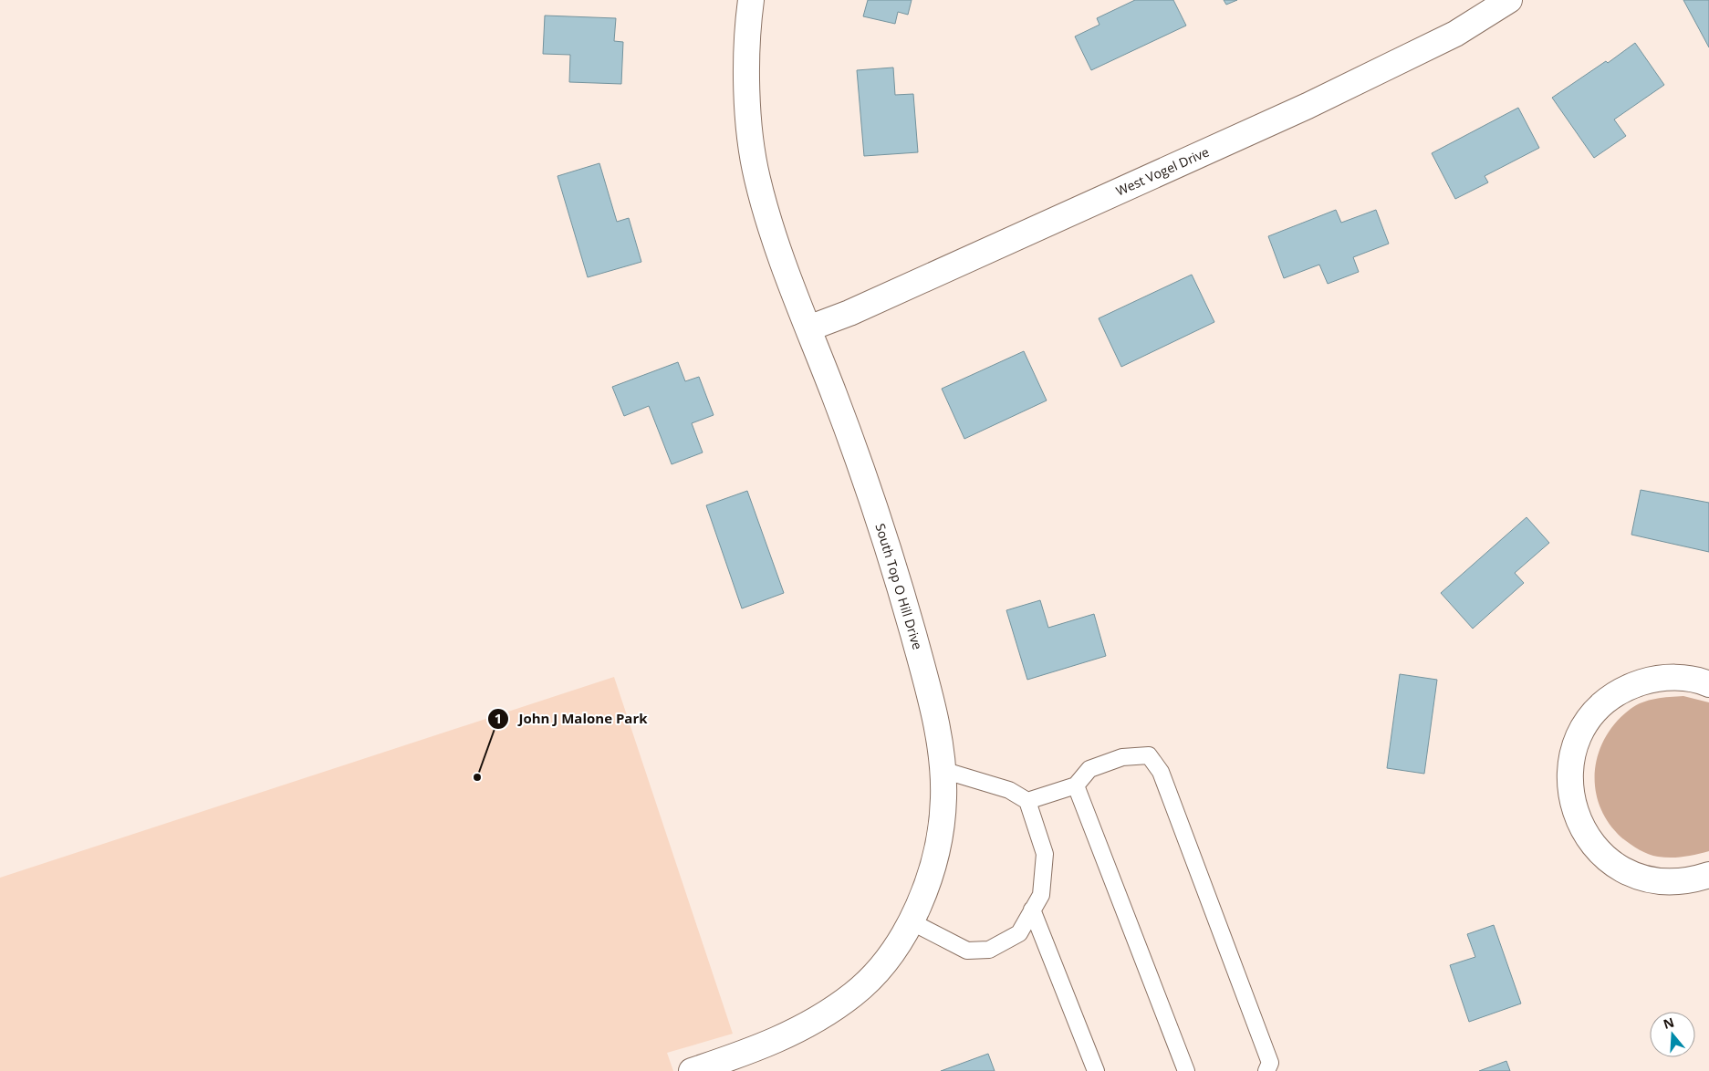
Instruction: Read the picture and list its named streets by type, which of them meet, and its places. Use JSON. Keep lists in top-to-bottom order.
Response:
{
  "streets": {
    "street": ["West Vogel Drive", "South Top O Hill Drive"]
  },
  "crossings": [
    ["West Vogel Drive", "South Top O Hill Drive"]
  ],
  "places": ["John J Malone Park"],
  "north": "top"
}
